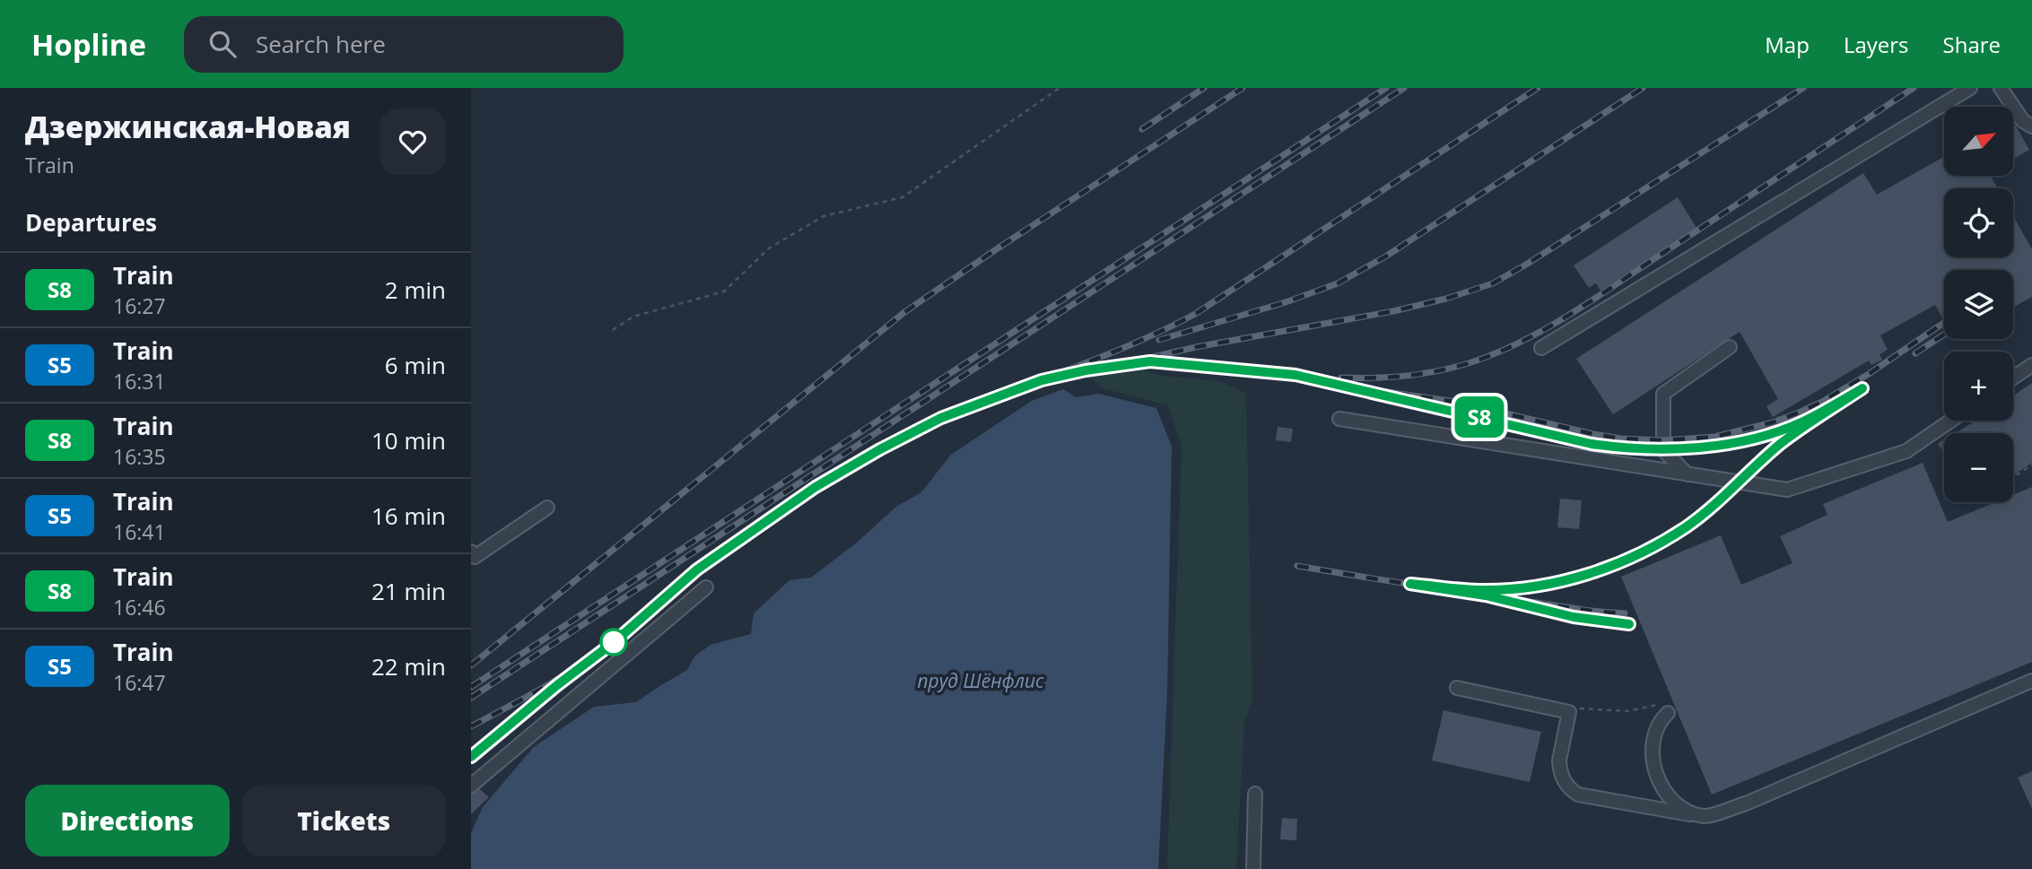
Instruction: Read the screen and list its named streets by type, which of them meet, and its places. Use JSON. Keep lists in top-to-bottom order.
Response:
{
  "water": ["пруд Шёнфлис"],
  "north": "top right",
  "page": {
    "header": "Hopline",
    "search": "Search here",
    "nav": ["Map", "Layers", "Share"],
    "heading": [
      ["Дзержинская-Новая", "Train"],
      "Departures"
    ],
    "on_map": "S8",
    "map_buttons": ["+", "−"],
    "list": [
      {
        "mark": "S8",
        "name": "Train",
        "note": "16:27",
        "value": "2 min"
      },
      {
        "mark": "S5",
        "name": "Train",
        "note": "16:31",
        "value": "6 min"
      },
      {
        "mark": "S8",
        "name": "Train",
        "note": "16:35",
        "value": "10 min"
      },
      {
        "mark": "S5",
        "name": "Train",
        "note": "16:41",
        "value": "16 min"
      },
      {
        "mark": "S8",
        "name": "Train",
        "note": "16:46",
        "value": "21 min"
      },
      {
        "mark": "S5",
        "name": "Train",
        "note": "16:47",
        "value": "22 min"
      }
    ],
    "buttons": ["Directions", "Tickets"]
  }
}
